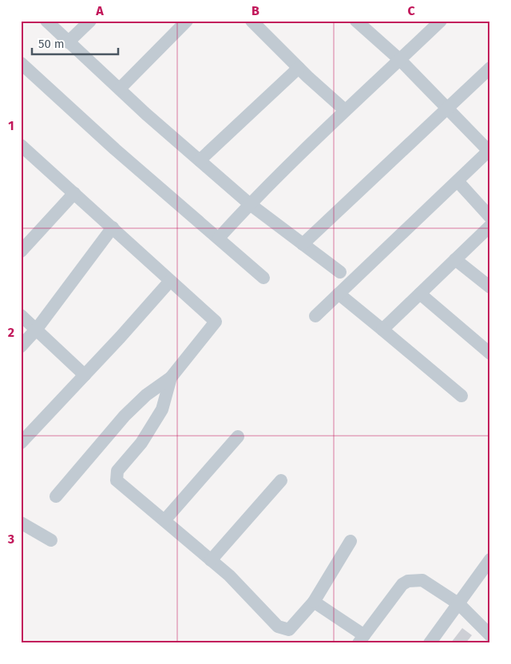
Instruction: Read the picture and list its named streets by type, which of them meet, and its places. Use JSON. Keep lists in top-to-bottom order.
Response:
{
  "scale_bar": "50 m",
  "grid": {
    "columns": ["A", "B", "C"],
    "rows": ["1", "2", "3"]
  }
}
